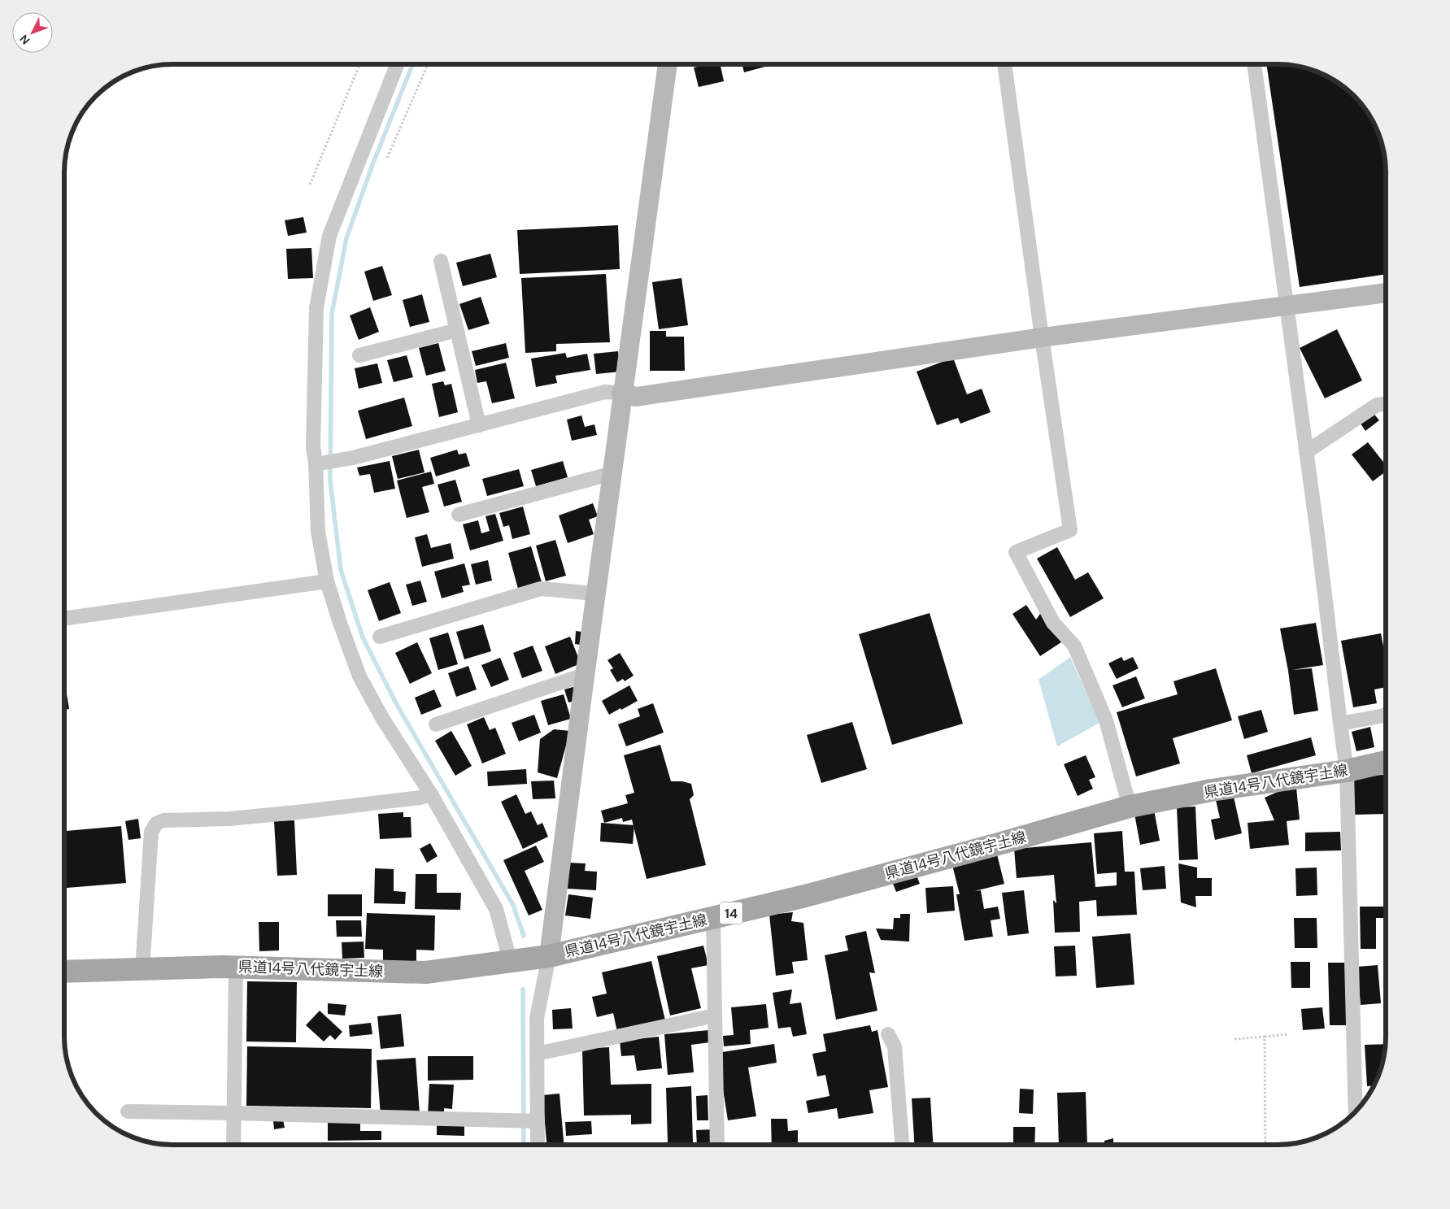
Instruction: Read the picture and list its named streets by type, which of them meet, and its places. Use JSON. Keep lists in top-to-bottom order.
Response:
{
  "streets": {
    "main road": ["県道14号八代鏡宇土線", "14"]
  },
  "north": "bottom left"
}
